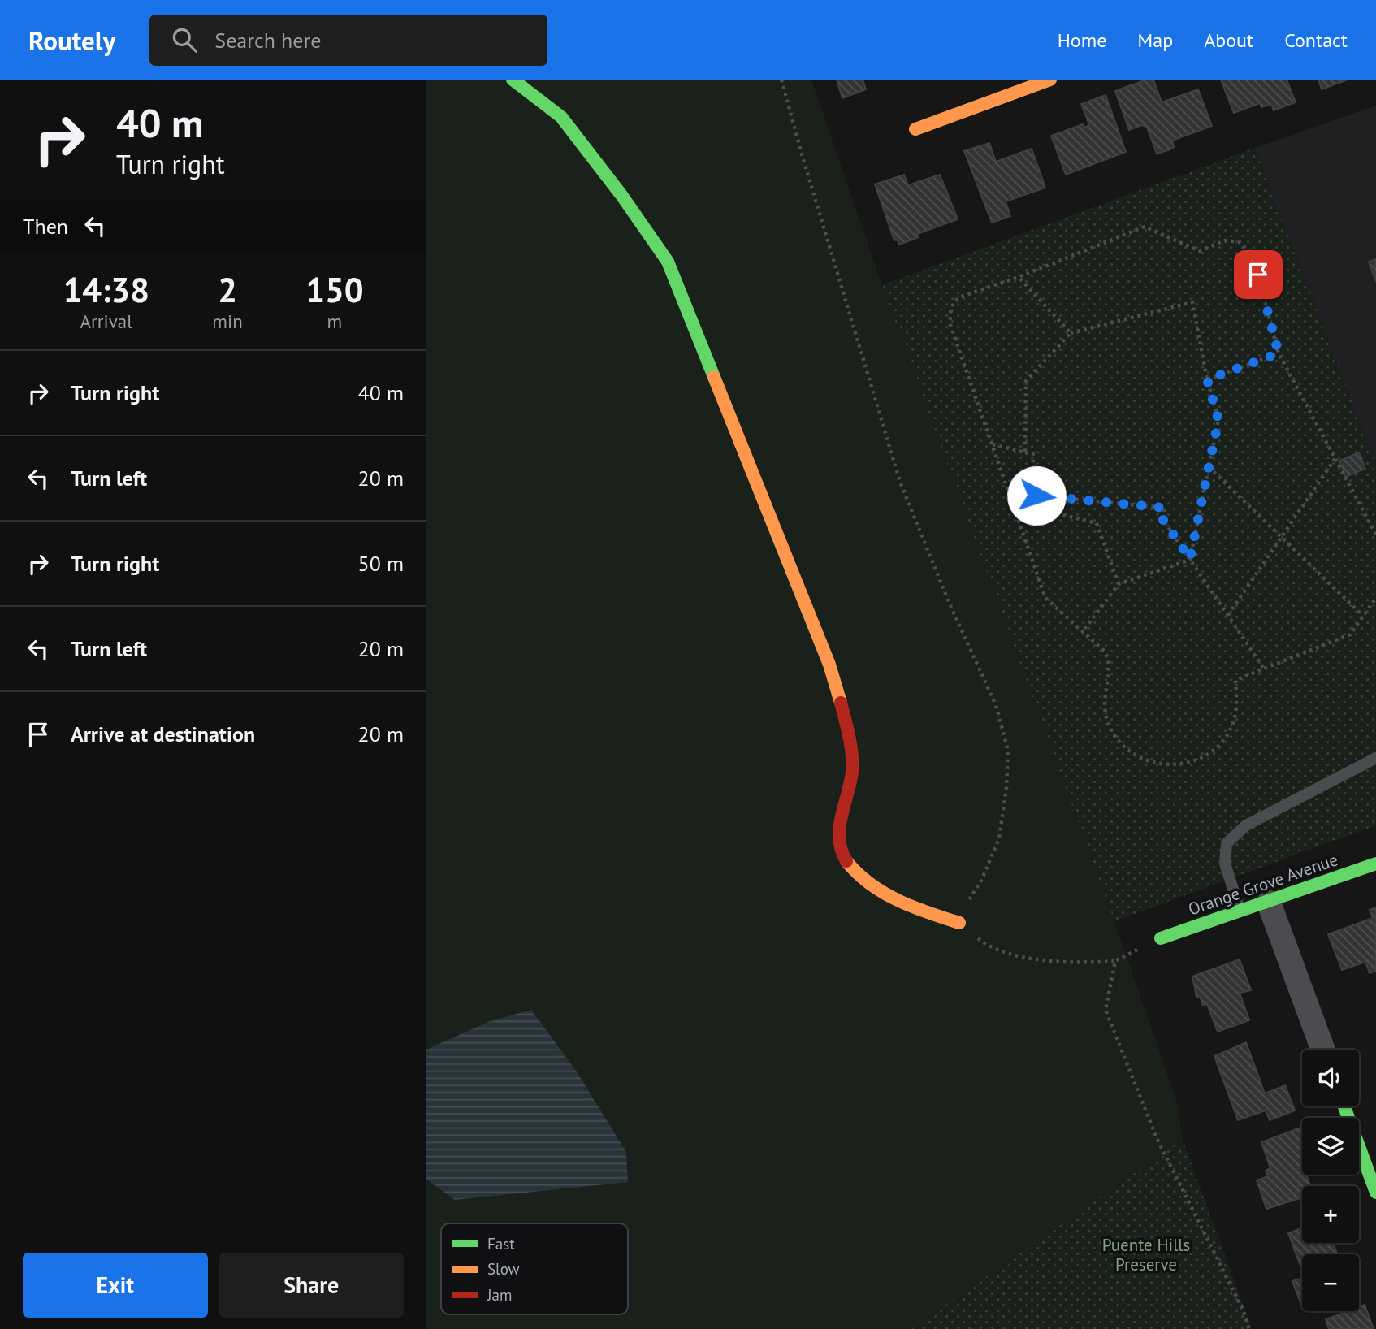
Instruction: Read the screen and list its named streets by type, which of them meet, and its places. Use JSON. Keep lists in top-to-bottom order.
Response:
{
  "streets": {
    "street": ["Orange Grove Avenue"]
  },
  "parks": ["Puente Hills Preserve"],
  "legend": ["Fast", "Slow", "Jam"],
  "page": {
    "header": "Routely",
    "search": "Search here",
    "nav": [
      "Home",
      "Map",
      "About",
      "Contact"
    ],
    "turn": ["40 m", "Turn right"],
    "then": "Then",
    "eta": [
      "14:38",
      "Arrival",
      "2",
      "min",
      "150",
      "m"
    ],
    "list": [
      {
        "name": "Turn right",
        "value": "40 m"
      },
      {
        "name": "Turn left",
        "value": "20 m"
      },
      {
        "name": "Turn right",
        "value": "50 m"
      },
      {
        "name": "Turn left",
        "value": "20 m"
      },
      {
        "name": "Arrive at destination",
        "value": "20 m"
      }
    ],
    "map_buttons": ["+", "−"],
    "buttons": ["Exit", "Share"]
  }
}
